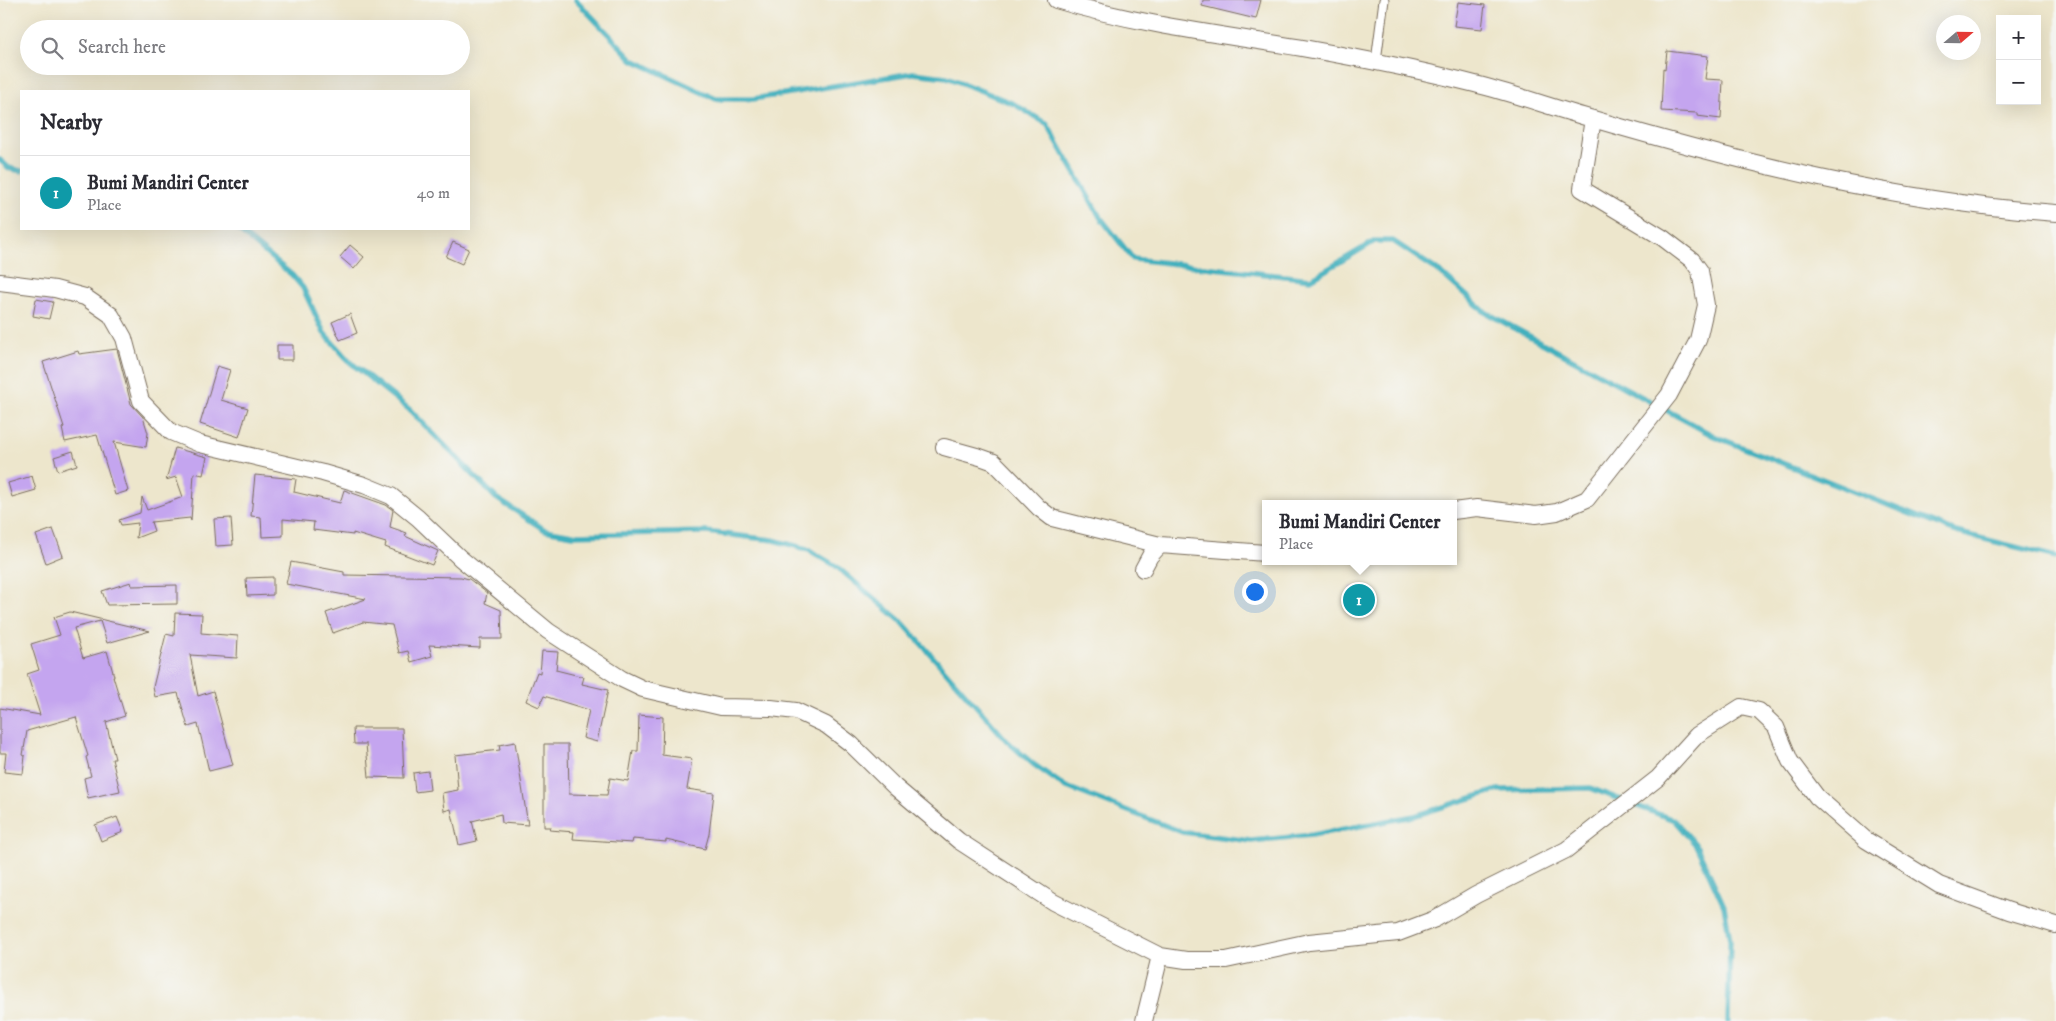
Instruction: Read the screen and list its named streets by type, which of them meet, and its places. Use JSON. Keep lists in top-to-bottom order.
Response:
{
  "north": "right",
  "page": {
    "map_buttons": ["+", "−"],
    "search": "Search here",
    "heading": "Nearby",
    "list": [
      {
        "mark": "1",
        "name": "Bumi Mandiri Center",
        "note": "Place",
        "value": "40 m"
      }
    ],
    "popup": ["Bumi Mandiri Center", "Place"],
    "pins": "1"
  }
}
